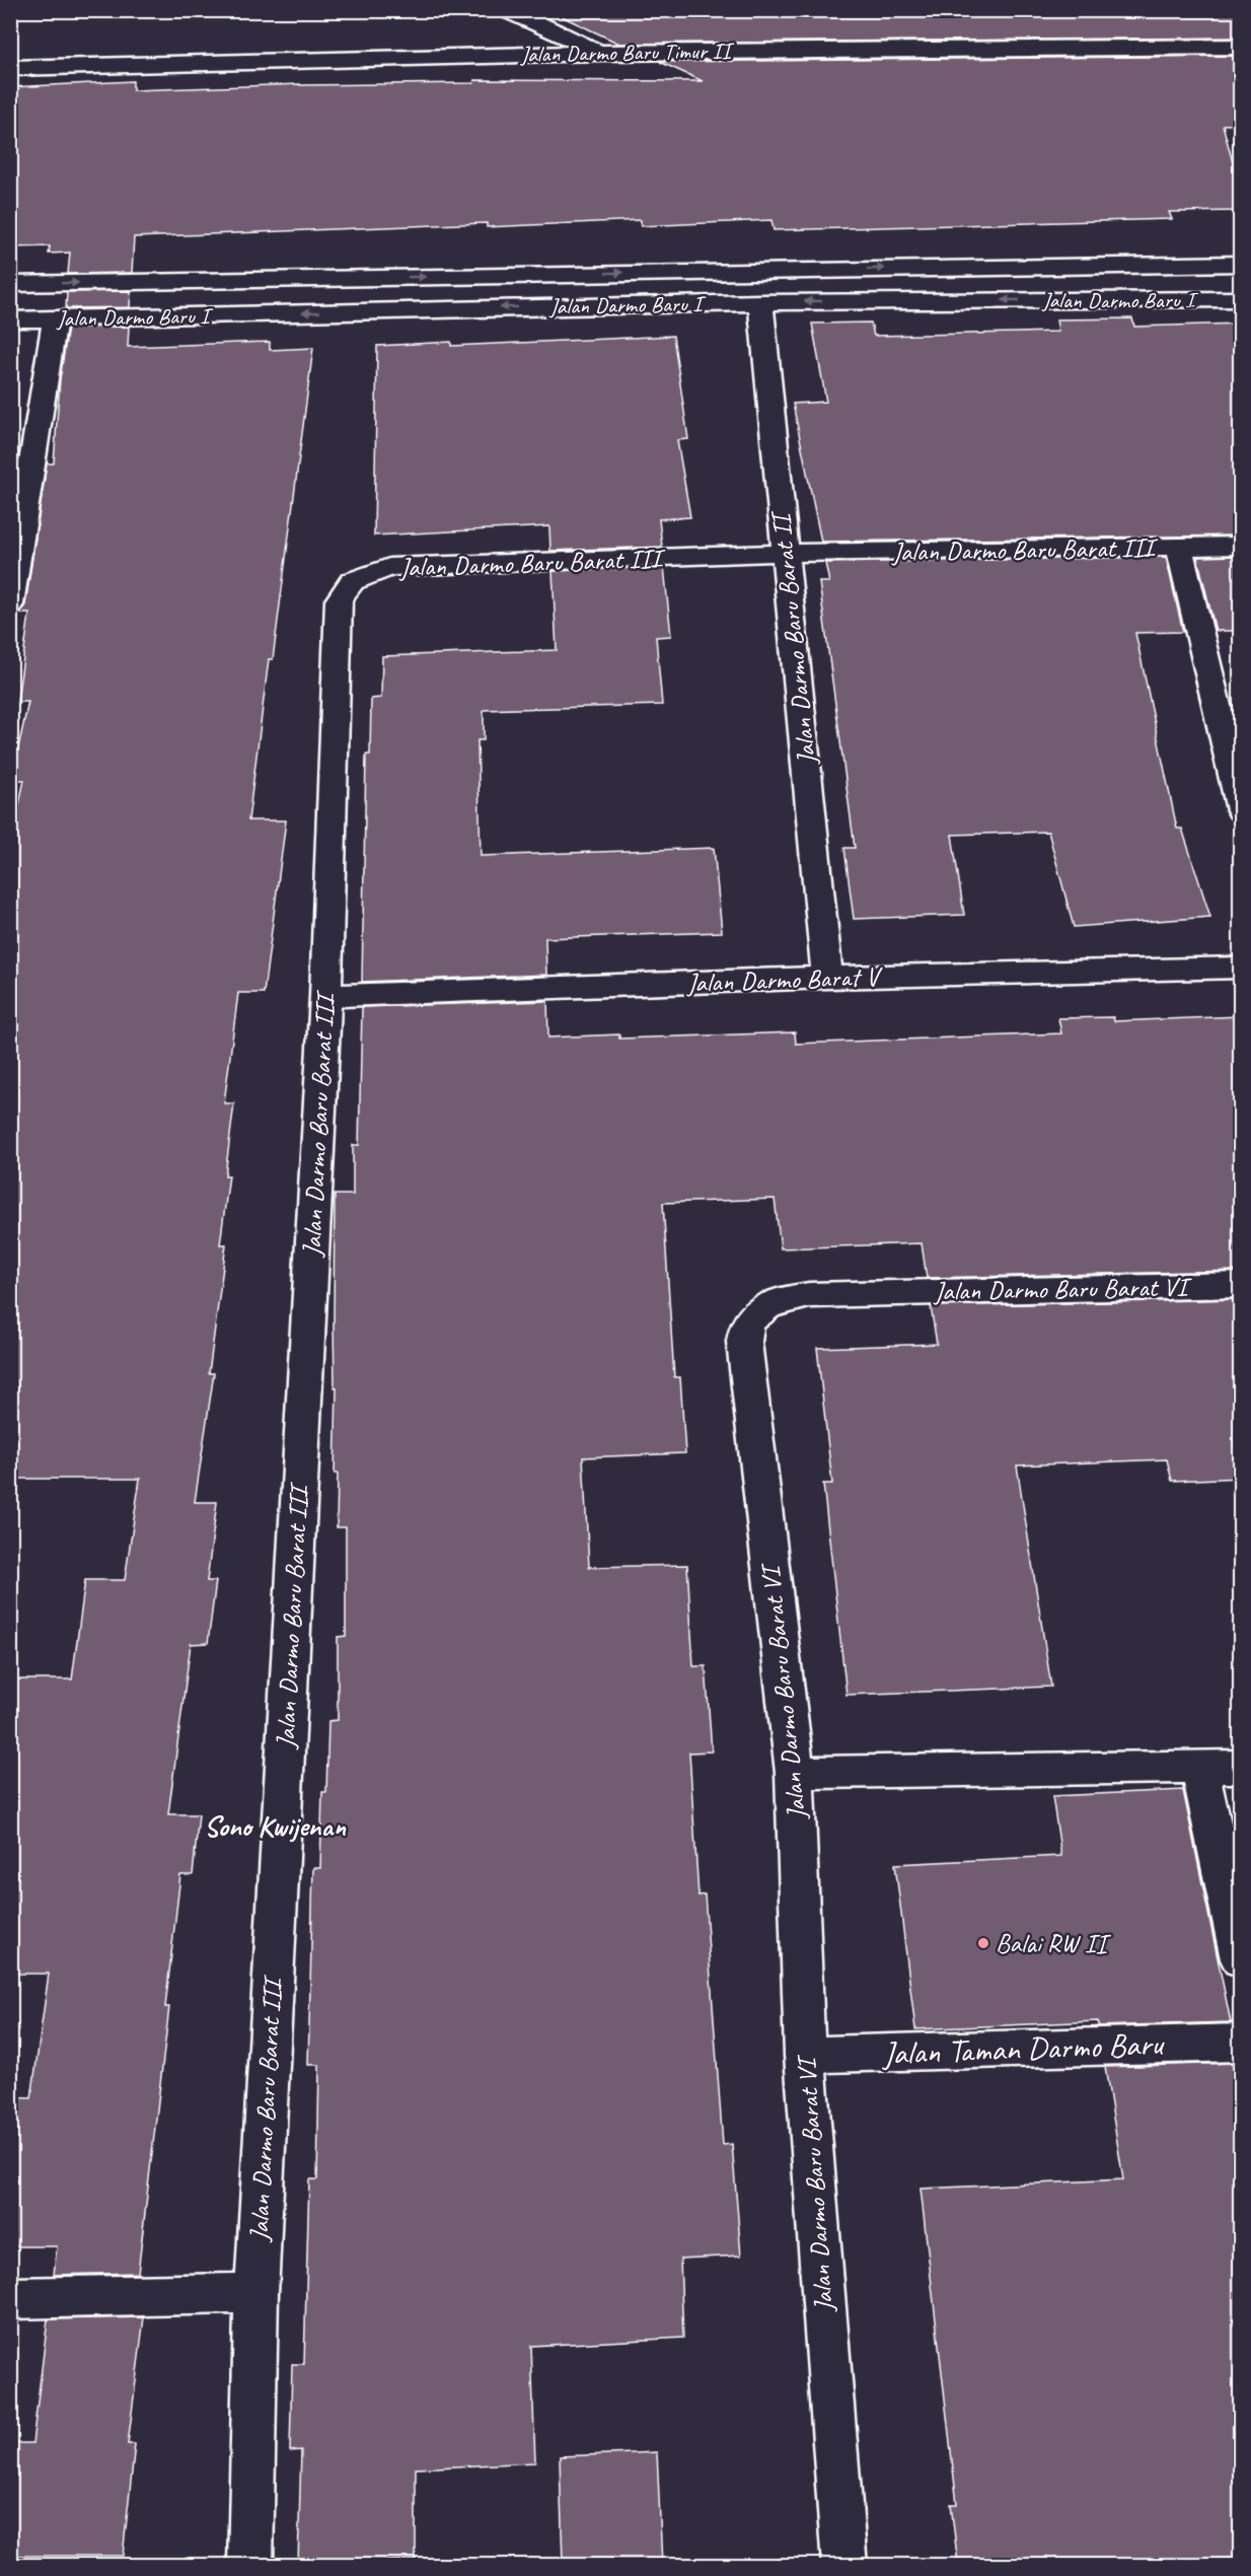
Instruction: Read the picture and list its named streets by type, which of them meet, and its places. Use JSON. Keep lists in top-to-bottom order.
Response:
{
  "streets": {
    "street": [
      "Jalan Darmo Baru Timur II",
      "Jalan Darmo Baru I",
      "Jalan Darmo Baru Barat III",
      "Jalan Darmo Baru Barat II",
      "Jalan Darmo Barat V",
      "Jalan Darmo Baru Barat VI",
      "Jalan Taman Darmo Baru"
    ]
  },
  "crossings": [
    ["Jalan Darmo Baru I", "Jalan Darmo Baru Barat II"],
    ["Jalan Darmo Baru Barat III", "Jalan Darmo Baru Barat II"],
    ["Jalan Darmo Baru Barat III", "Jalan Darmo Barat V"],
    ["Jalan Darmo Baru Barat II", "Jalan Darmo Barat V"],
    ["Jalan Darmo Baru Barat VI", "Jalan Taman Darmo Baru"]
  ],
  "districts": ["Sono Kwijenan"],
  "places": ["Balai RW II"]
}
